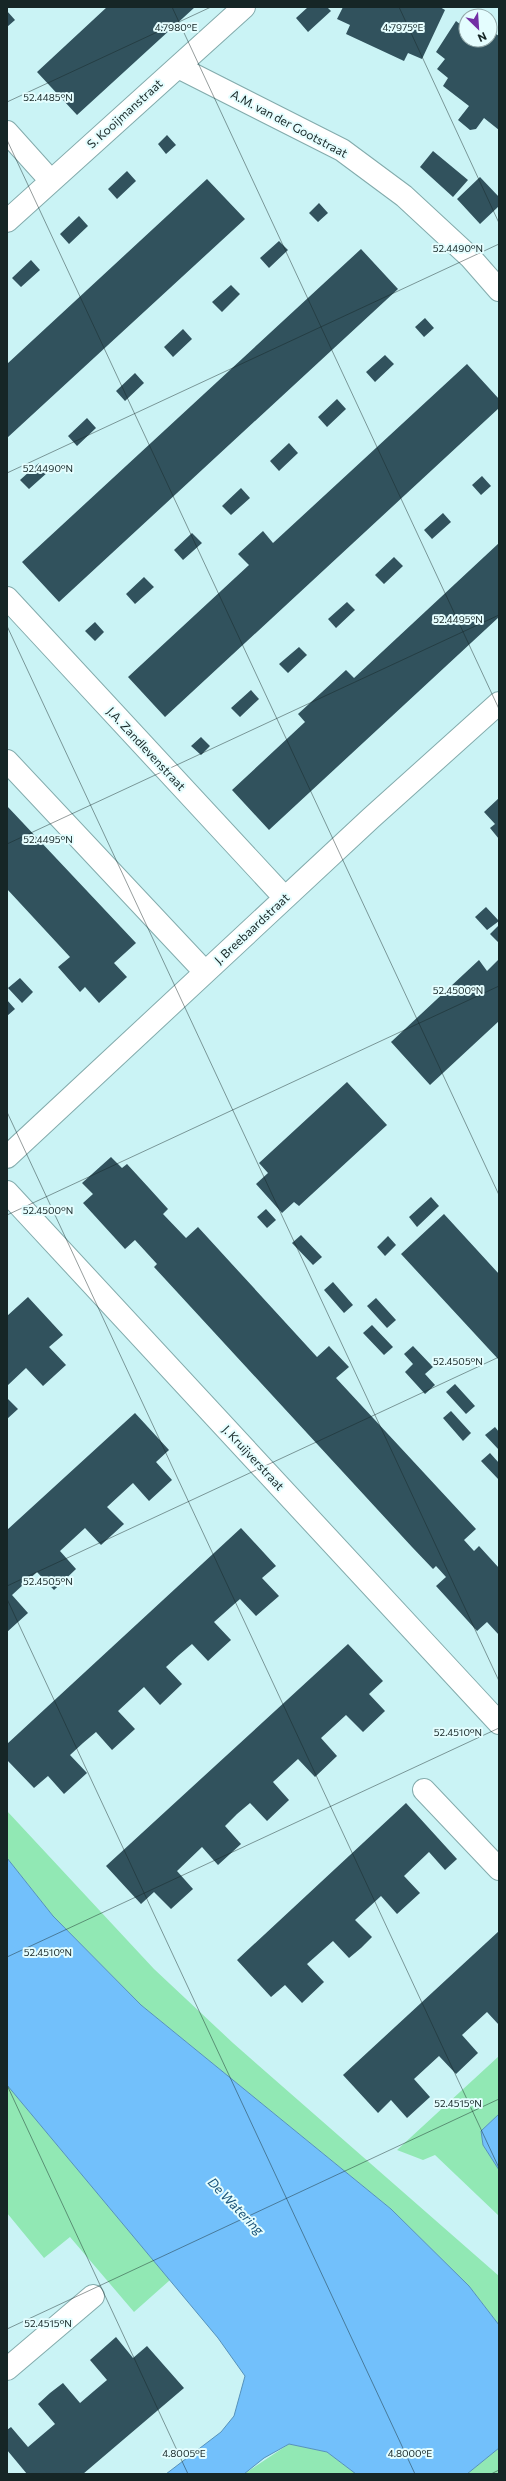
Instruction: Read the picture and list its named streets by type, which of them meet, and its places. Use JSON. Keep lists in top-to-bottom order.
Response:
{
  "streets": {
    "street": [
      "S. Kooijmanstraat",
      "A.M. van der Gootstraat",
      "J.A. Zandlevenstraat",
      "J. Breebaardstraat",
      "J. Kruijverstraat"
    ]
  },
  "crossings": [
    ["S. Kooijmanstraat", "A.M. van der Gootstraat"],
    ["J.A. Zandlevenstraat", "J. Breebaardstraat"]
  ],
  "water": ["De Watering"],
  "north": "bottom right",
  "coordinates": [
    "4.7980°E",
    "4.7975°E",
    "52.4485°N",
    "52.4490°N",
    "52.4495°N",
    "52.4500°N",
    "52.4505°N",
    "52.4510°N",
    "52.4515°N",
    "4.8005°E",
    "4.8000°E"
  ]
}
